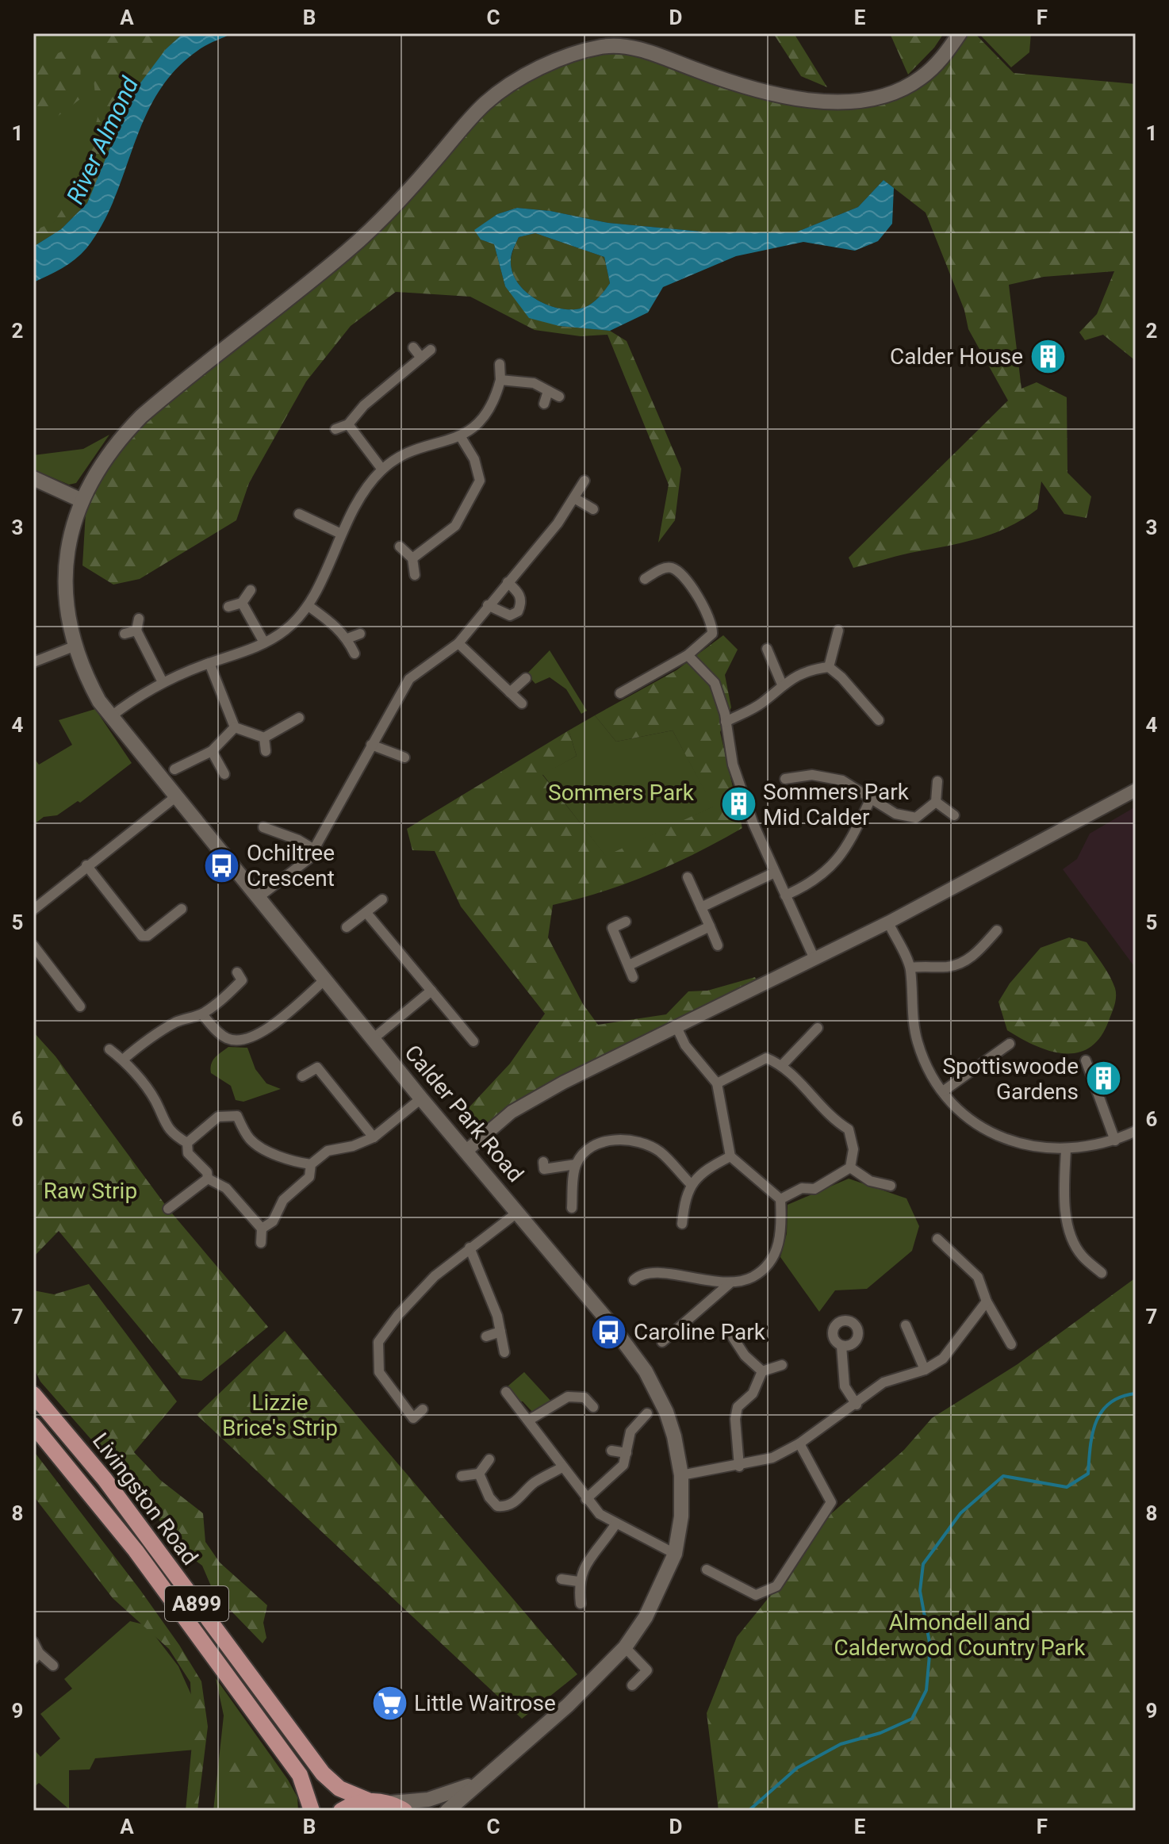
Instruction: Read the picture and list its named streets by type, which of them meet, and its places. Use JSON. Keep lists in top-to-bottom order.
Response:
{
  "streets": {
    "main road": ["Calder Park Road", "Livingston Road", "A899"]
  },
  "water": ["River Almond"],
  "parks": [
    "Sommers Park",
    "Raw Strip",
    "Lizzie Brice's Strip",
    "Almondell and Calderwood Country Park"
  ],
  "places": {
    "building": ["Calder House", "Sommers Park Mid Calder", "Spottiswoode Gardens"],
    "bus stop": ["Ochiltree Crescent", "Caroline Park"],
    "supermarket": ["Little Waitrose"]
  },
  "grid": {
    "columns": [
      "A",
      "B",
      "C",
      "D",
      "E",
      "F"
    ],
    "rows": [
      "1",
      "2",
      "3",
      "4",
      "5",
      "6",
      "7",
      "8",
      "9"
    ]
  }
}
